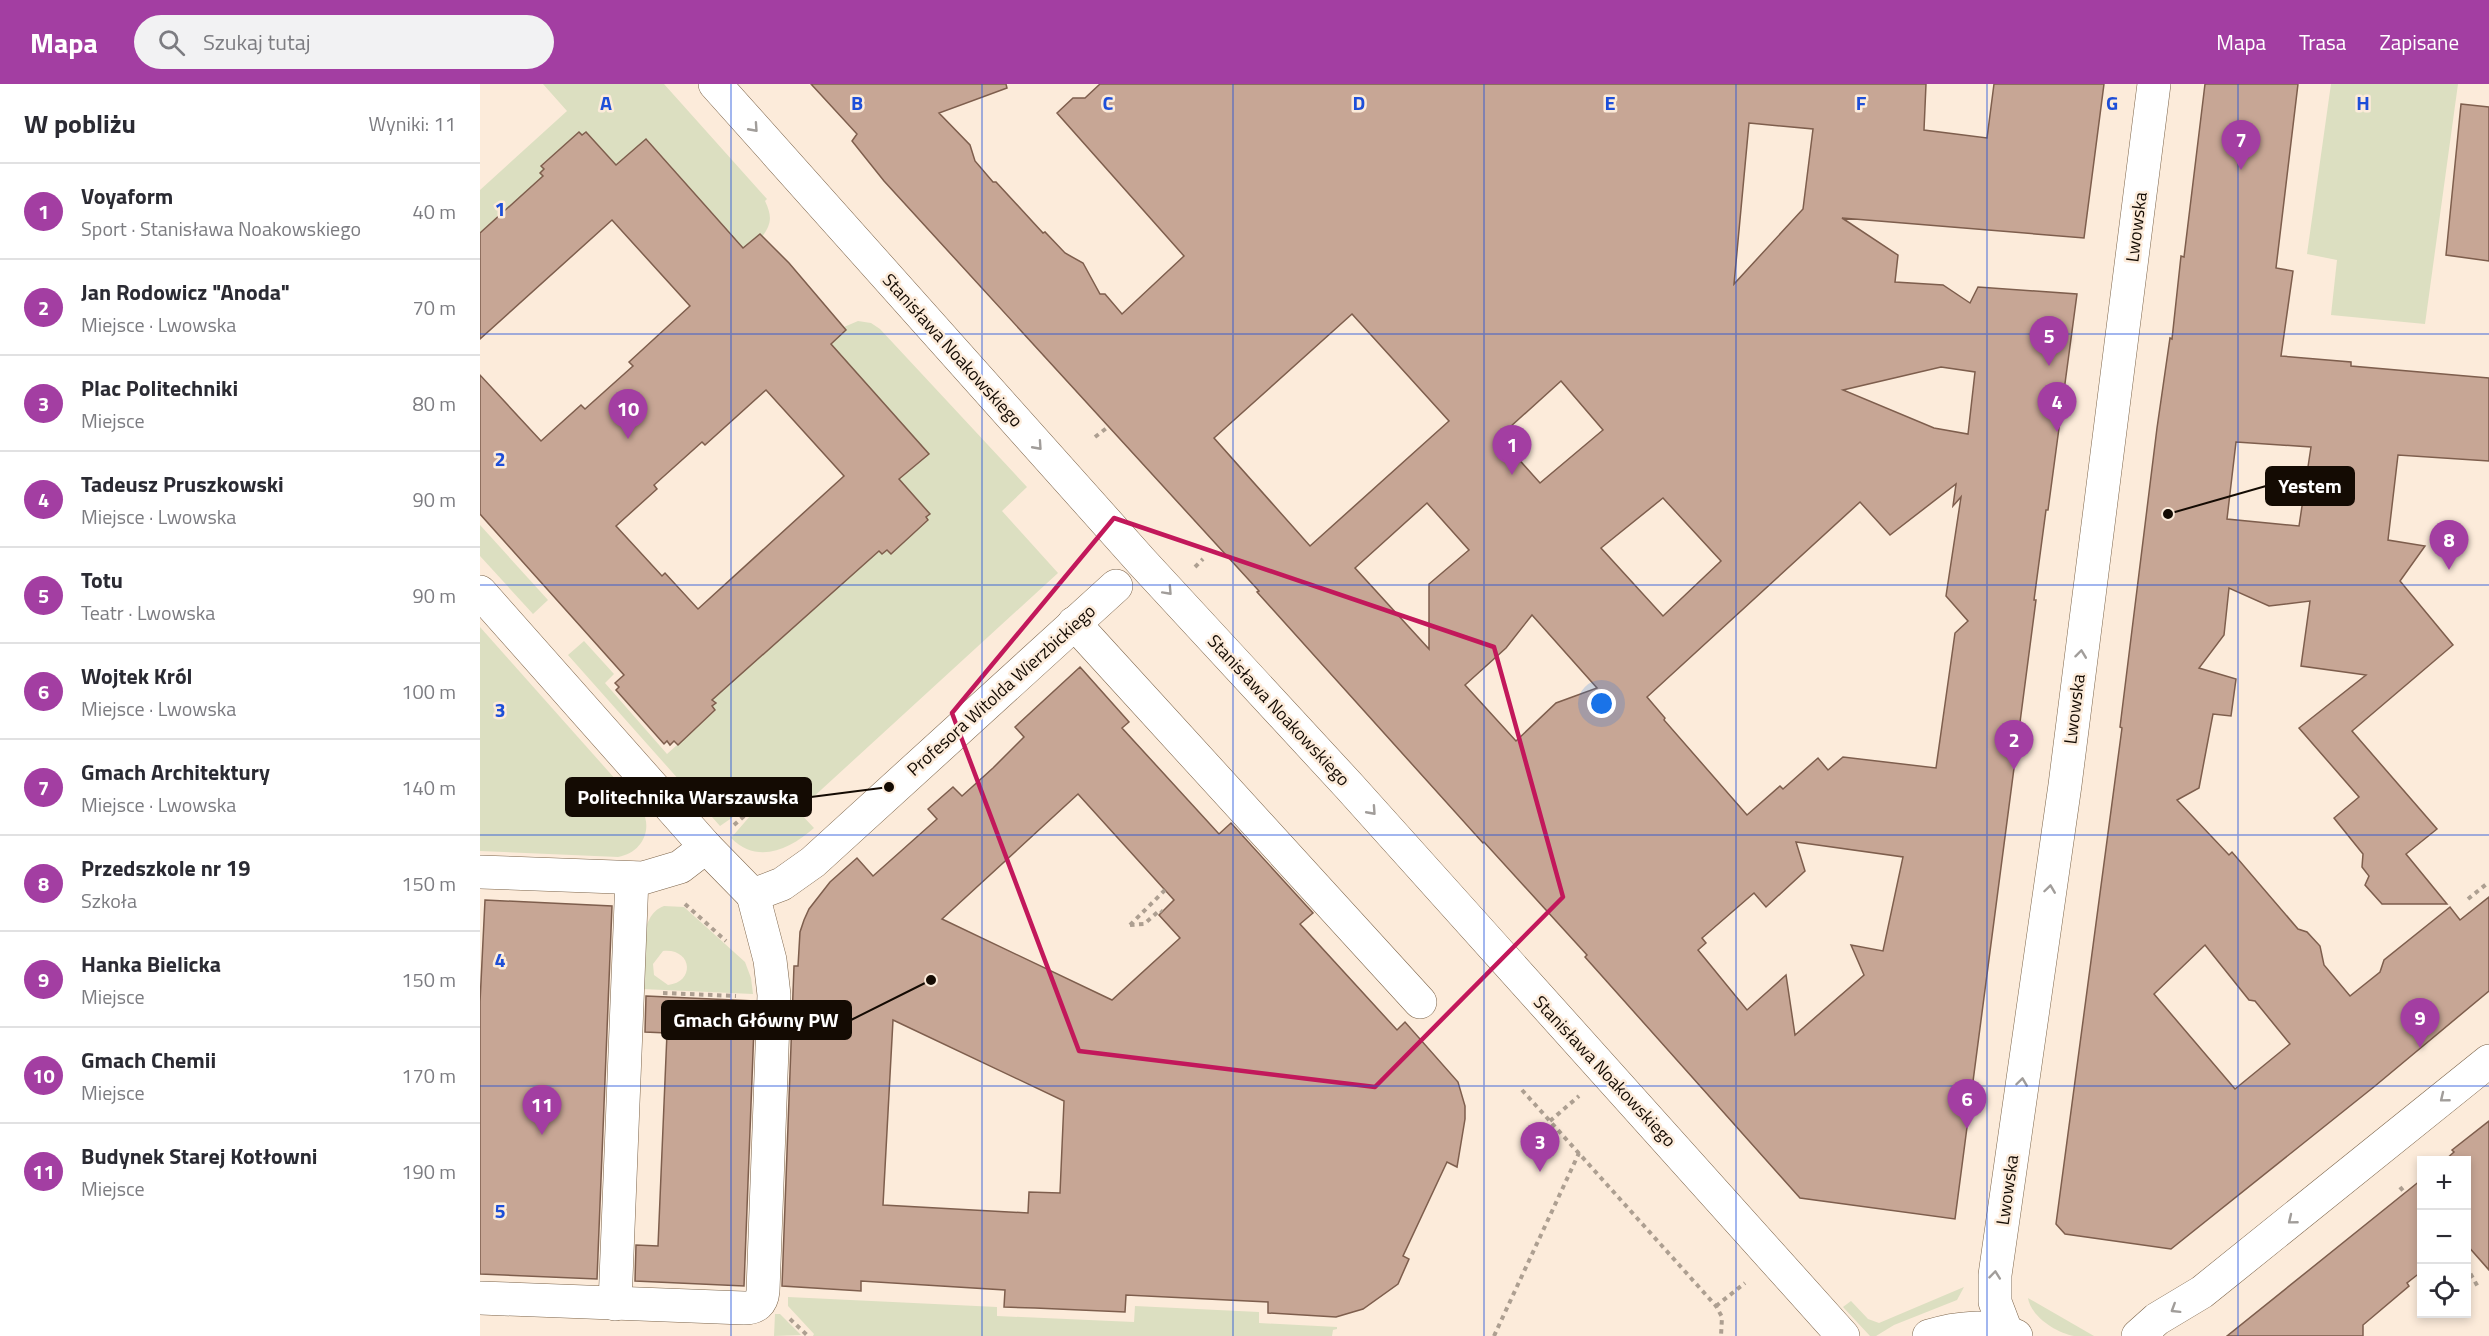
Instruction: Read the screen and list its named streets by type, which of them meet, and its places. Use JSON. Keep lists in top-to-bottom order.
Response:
{
  "streets": {
    "street": ["Lwowska", "Stanisława Noakowskiego", "Profesora Witolda Wierzbickiego"]
  },
  "one_way": ["Lwowska"],
  "places": ["Yestem", "Politechnika Warszawska", "Gmach Główny PW"],
  "page": {
    "header": "Mapa",
    "search": "Szukaj tutaj",
    "nav": ["Mapa", "Trasa", "Zapisane"],
    "heading": ["W pobliżu", "Wyniki: 11"],
    "pins": [
      "7",
      "5",
      "4",
      "10",
      "1",
      "8",
      "2",
      "9",
      "6",
      "11",
      "3"
    ],
    "list": [
      {
        "mark": "1",
        "name": "Voyaform",
        "note": "Sport · Stanisława Noakowskiego",
        "value": "40 m"
      },
      {
        "mark": "2",
        "name": "Jan Rodowicz \"Anoda\"",
        "note": "Miejsce · Lwowska",
        "value": "70 m"
      },
      {
        "mark": "3",
        "name": "Plac Politechniki",
        "note": "Miejsce",
        "value": "80 m"
      },
      {
        "mark": "4",
        "name": "Tadeusz Pruszkowski",
        "note": "Miejsce · Lwowska",
        "value": "90 m"
      },
      {
        "mark": "5",
        "name": "Totu",
        "note": "Teatr · Lwowska",
        "value": "90 m"
      },
      {
        "mark": "6",
        "name": "Wojtek Król",
        "note": "Miejsce · Lwowska",
        "value": "100 m"
      },
      {
        "mark": "7",
        "name": "Gmach Architektury",
        "note": "Miejsce · Lwowska",
        "value": "140 m"
      },
      {
        "mark": "8",
        "name": "Przedszkole nr 19",
        "note": "Szkoła",
        "value": "150 m"
      },
      {
        "mark": "9",
        "name": "Hanka Bielicka",
        "note": "Miejsce",
        "value": "150 m"
      },
      {
        "mark": "10",
        "name": "Gmach Chemii",
        "note": "Miejsce",
        "value": "170 m"
      },
      {
        "mark": "11",
        "name": "Budynek Starej Kotłowni",
        "note": "Miejsce",
        "value": "190 m"
      }
    ],
    "map_buttons": ["+", "−"]
  },
  "grid": {
    "columns": [
      "A",
      "B",
      "C",
      "D",
      "E",
      "F",
      "G",
      "H"
    ],
    "rows": [
      "1",
      "2",
      "3",
      "4",
      "5"
    ]
  }
}
